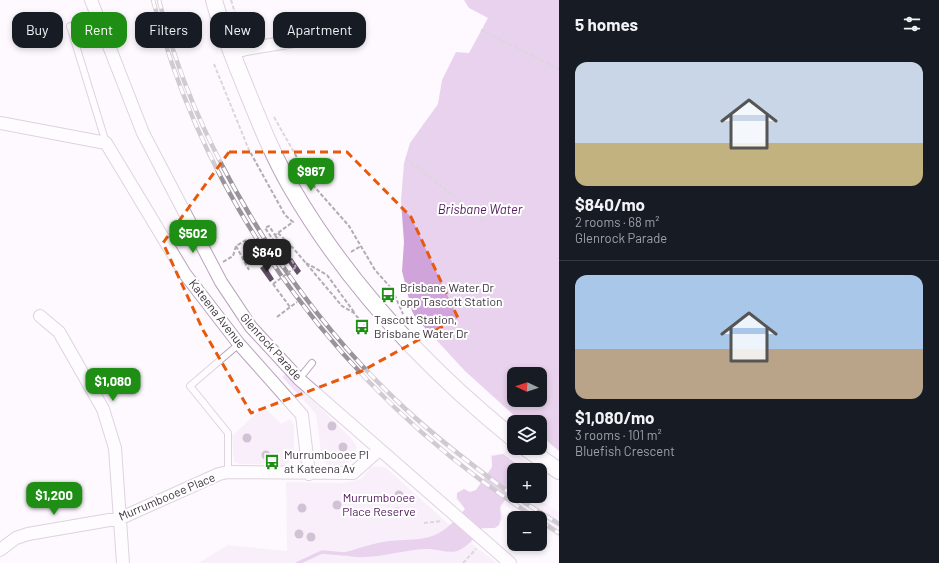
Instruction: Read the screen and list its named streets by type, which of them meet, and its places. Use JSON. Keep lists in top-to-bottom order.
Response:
{
  "streets": {
    "street": ["Kateena Avenue", "Glenrock Parade", "Murrumbooee Place"]
  },
  "crossings": [
    ["Kateena Avenue", "Murrumbooee Place"],
    ["Glenrock Parade", "Murrumbooee Place"]
  ],
  "water": ["Brisbane Water"],
  "parks": ["Murrumbooee Place Reserve"],
  "places": {
    "bus stop": ["Brisbane Water Dr opp Tascott Station", "Tascott Station, Brisbane Water Dr", "Murrumbooee Pl at Kateena Av"]
  },
  "north": "left",
  "page": {
    "heading": "5 homes",
    "chip": [
      "Buy",
      "Rent",
      "Filters",
      "New",
      "Apartment"
    ],
    "list": [
      {
        "name": "$840/mo",
        "note": "2 rooms · 68 m² · Glenrock Parade"
      },
      {
        "name": "$1,080/mo",
        "note": "3 rooms · 101 m² · Bluefish Crescent"
      }
    ],
    "price": [
      "$967",
      "$502",
      "$840",
      "$1,080",
      "$1,200"
    ],
    "map_buttons": ["+", "−"]
  }
}
